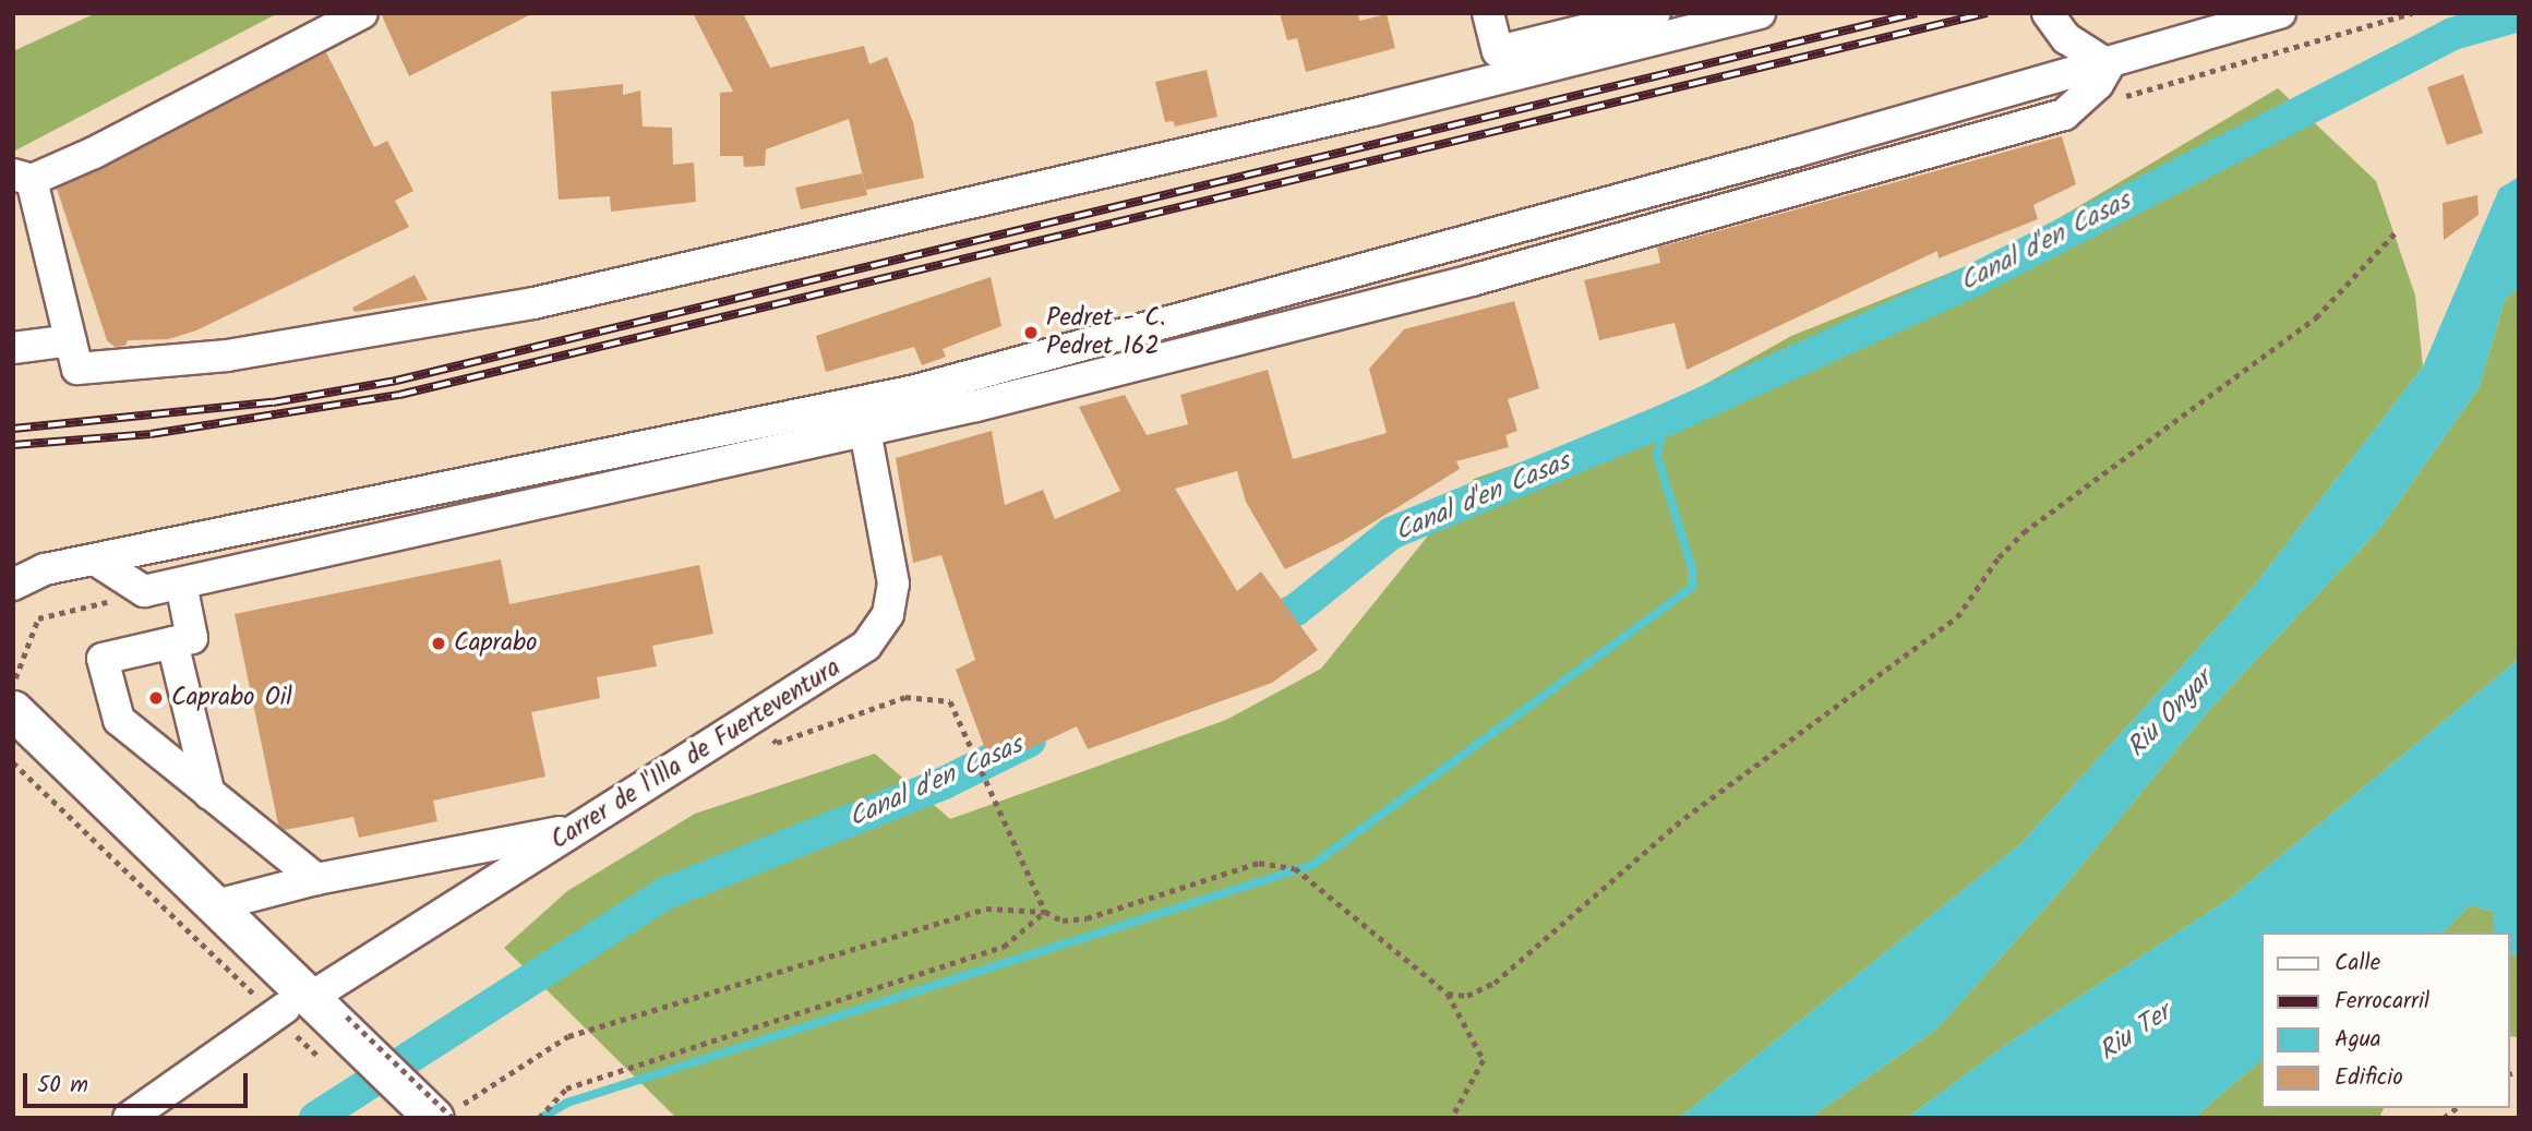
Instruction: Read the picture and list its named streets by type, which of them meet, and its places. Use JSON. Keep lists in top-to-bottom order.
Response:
{
  "streets": {
    "street": ["Carrer de l'Illa de Fuerteventura"]
  },
  "water": ["Canal d'en Casas", "Riu Onyar", "Riu Ter"],
  "places": ["Pedret - C. Pedret 162", "Caprabo", "Caprabo Oil"],
  "legend": [
    "Calle",
    "Ferrocarril",
    "Agua",
    "Edificio"
  ],
  "scale_bar": "50 m"
}
